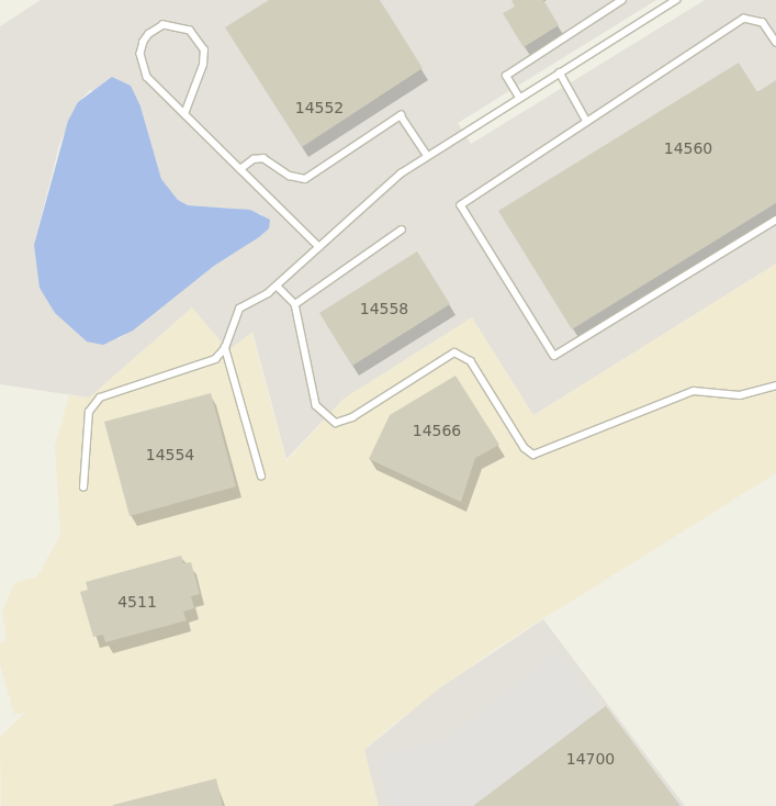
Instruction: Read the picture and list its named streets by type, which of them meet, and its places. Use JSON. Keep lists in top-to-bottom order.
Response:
{
  "house_numbers": [
    "14552",
    "14560",
    "14558",
    "14566",
    "14554",
    "4511",
    "14700"
  ]
}
